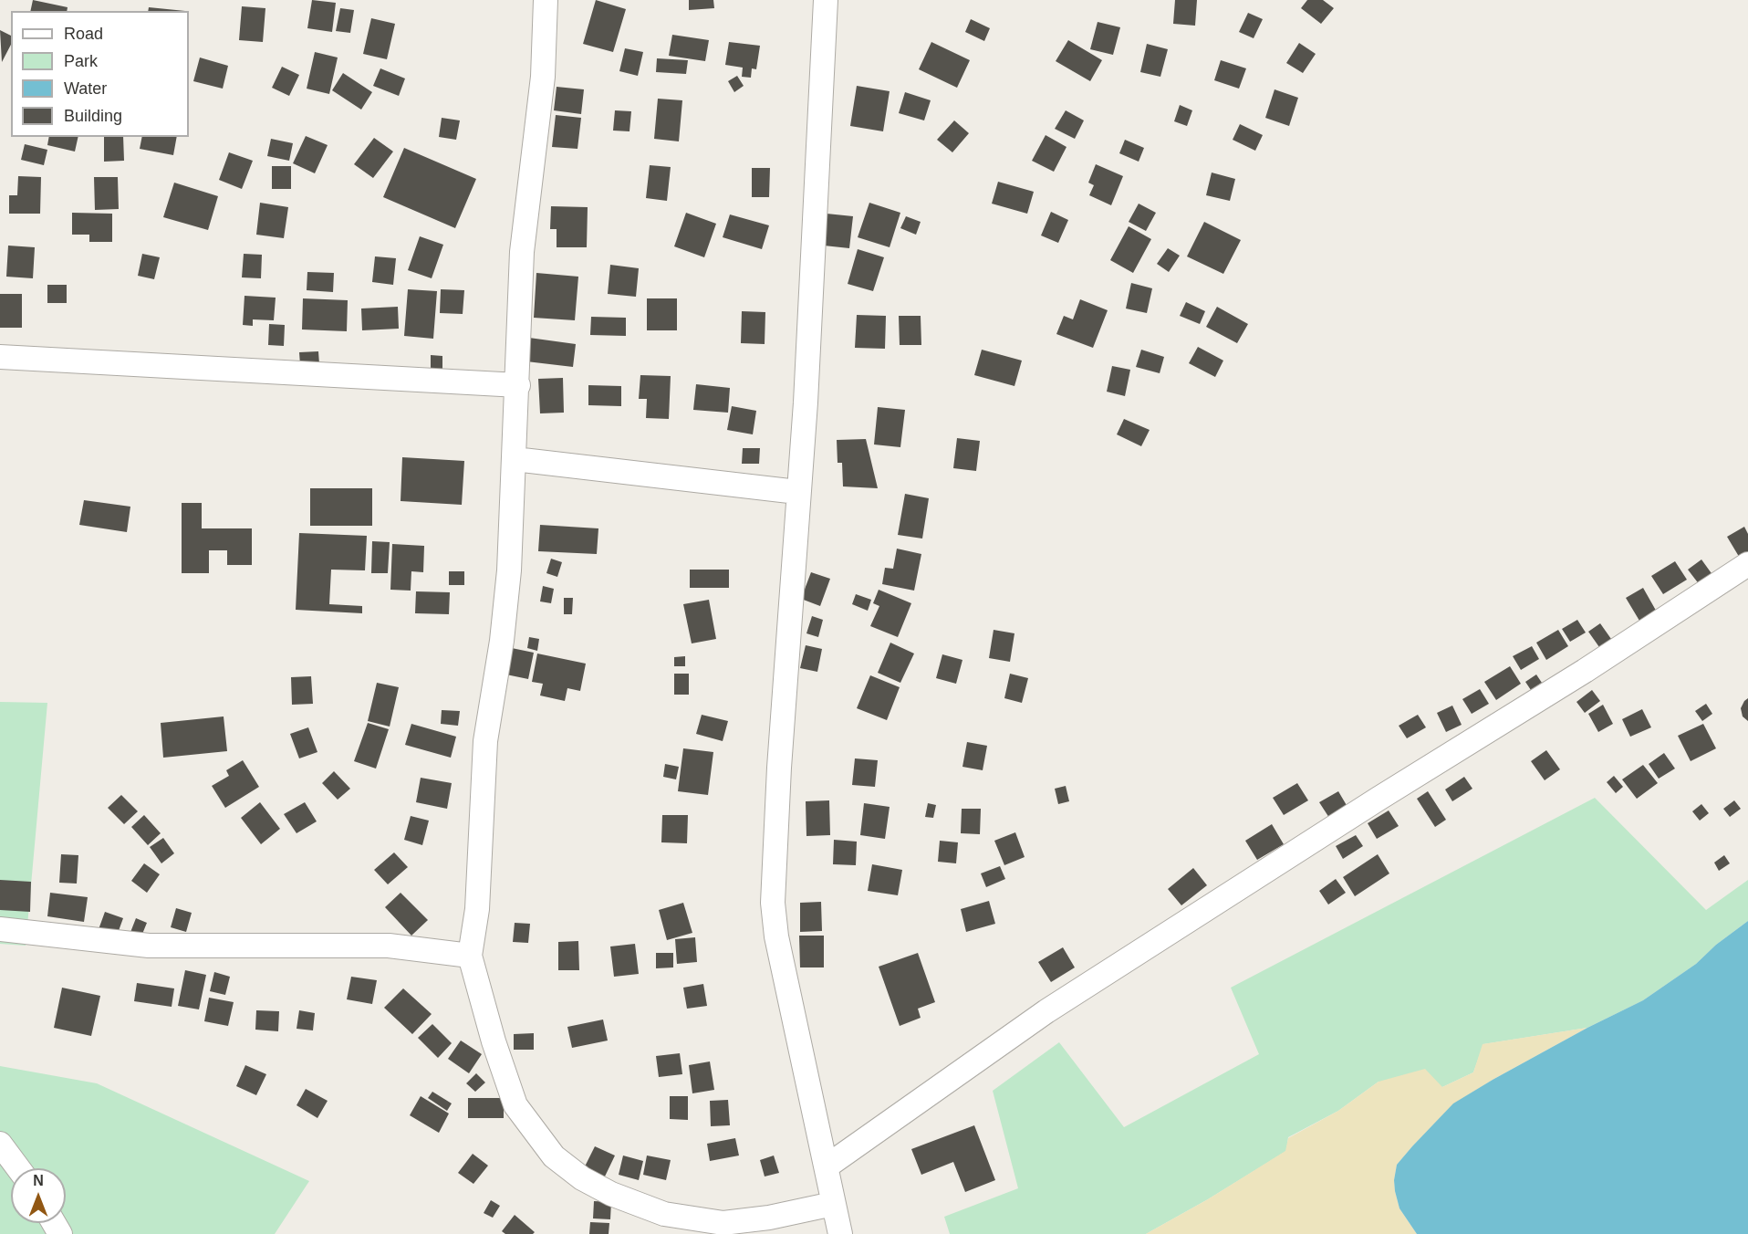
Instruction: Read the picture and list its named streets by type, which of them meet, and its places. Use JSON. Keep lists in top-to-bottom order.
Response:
{
  "legend": [
    "Road",
    "Park",
    "Water",
    "Building"
  ],
  "north": "top"
}
